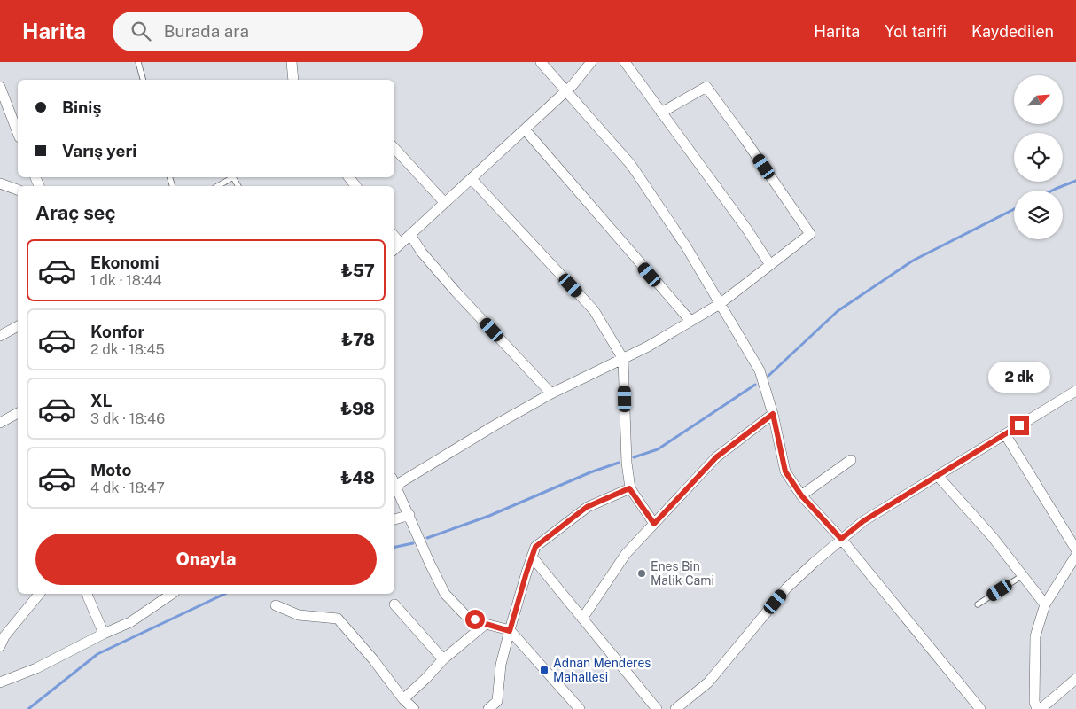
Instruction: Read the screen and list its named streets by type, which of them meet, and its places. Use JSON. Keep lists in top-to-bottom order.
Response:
{
  "places": {
    "other": ["Enes Bin Malik Cami"],
    "transit": ["Adnan Menderes Mahallesi"]
  },
  "north": "top right",
  "page": {
    "header": "Harita",
    "search": "Burada ara",
    "nav": ["Harita", "Yol tarifi", "Kaydedilen"],
    "banner": ["Biniş", "Varış yeri"],
    "heading": "Araç seç",
    "list": [
      {
        "name": "Ekonomi",
        "note": "1 dk · 18:44",
        "value": "₺57"
      },
      {
        "name": "Konfor",
        "note": "2 dk · 18:45",
        "value": "₺78"
      },
      {
        "name": "XL",
        "note": "3 dk · 18:46",
        "value": "₺98"
      },
      {
        "name": "Moto",
        "note": "4 dk · 18:47",
        "value": "₺48"
      }
    ],
    "bubble": "2 dk",
    "buttons": "Onayla"
  }
}
